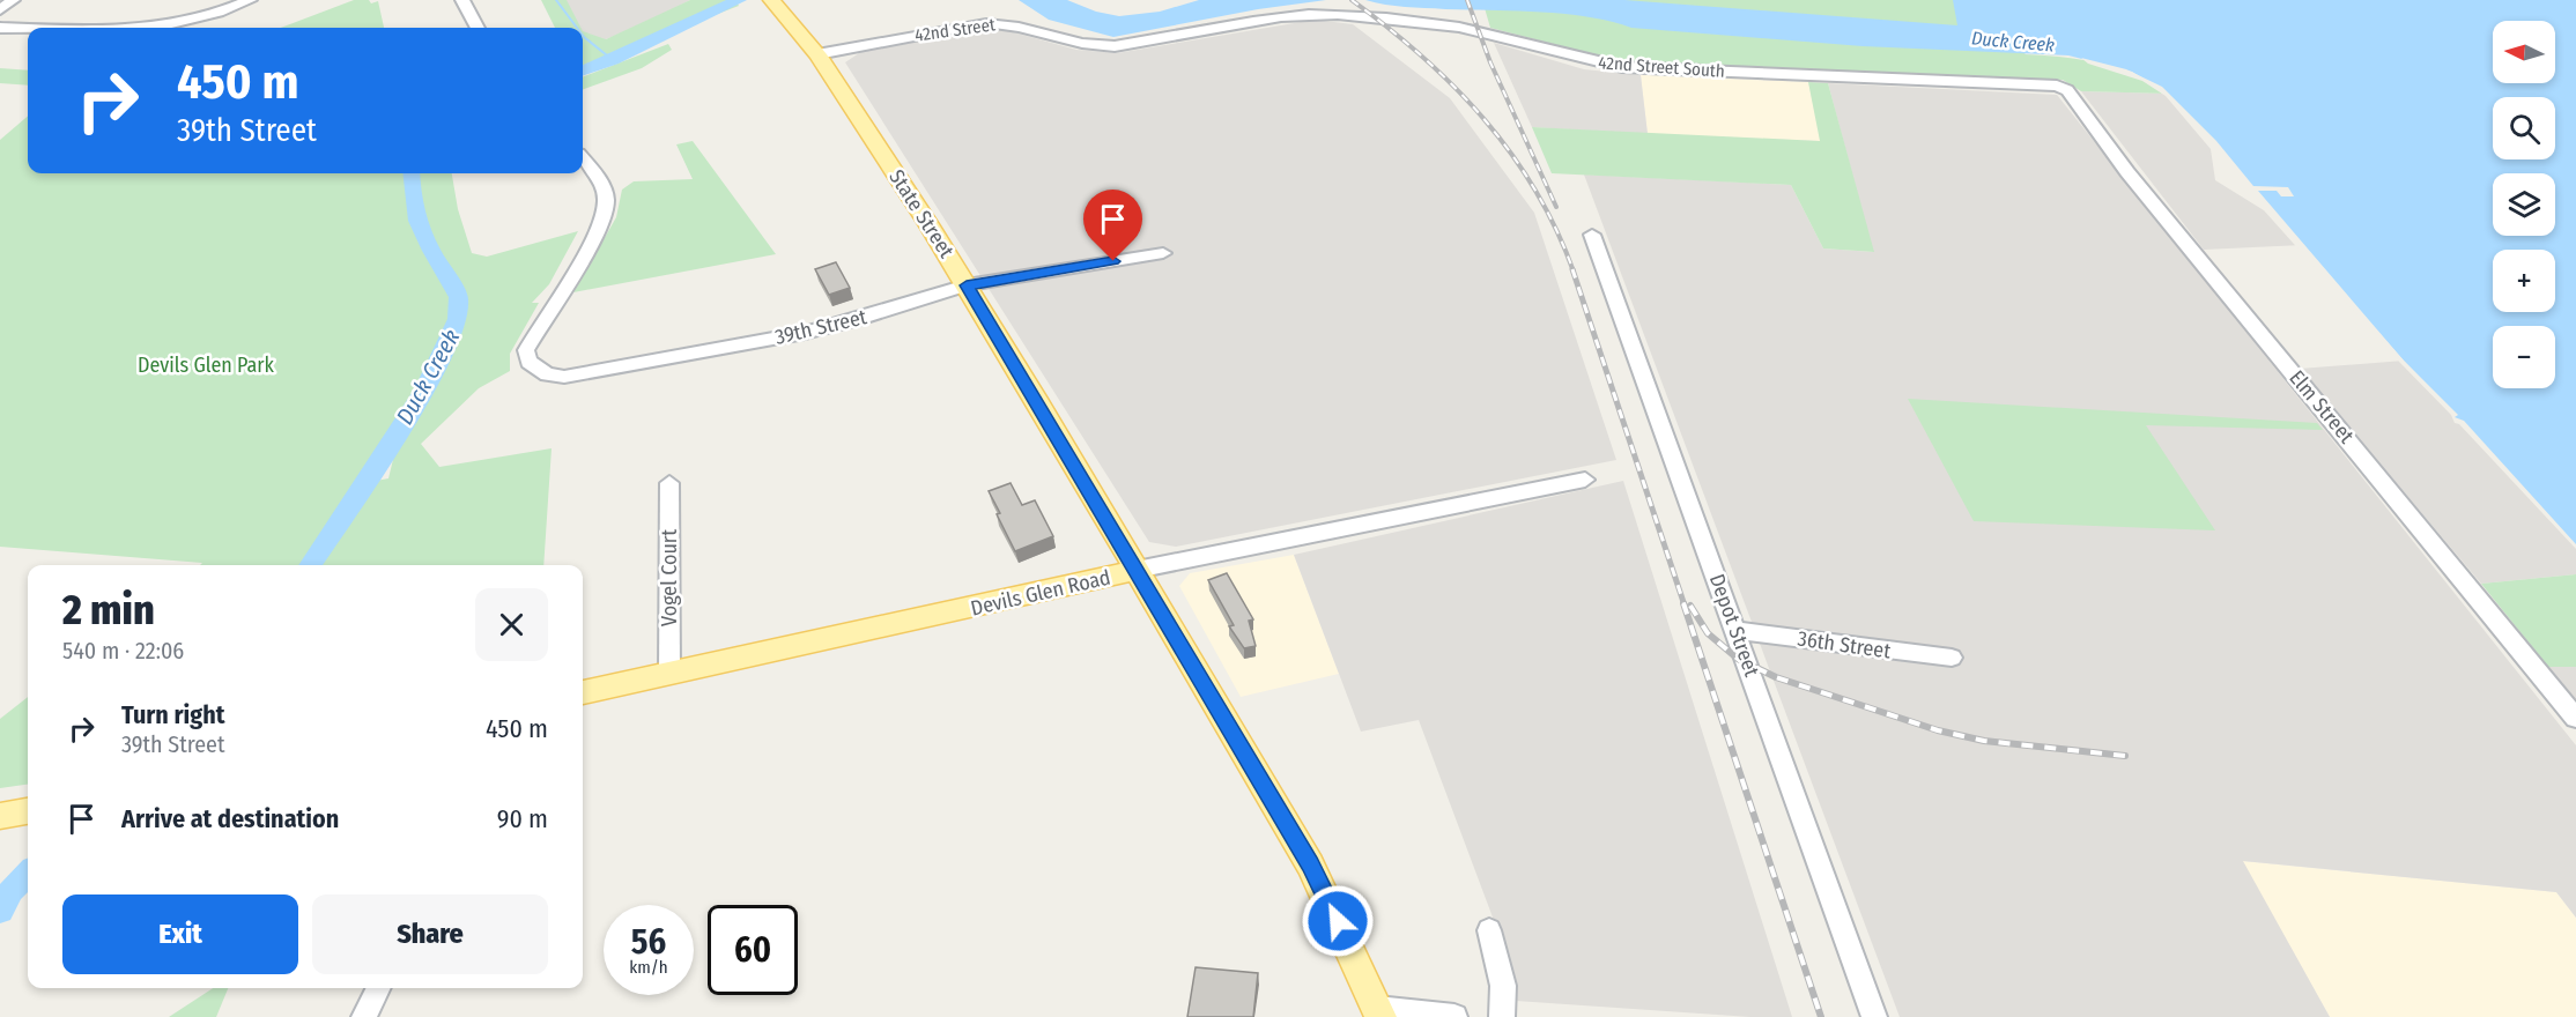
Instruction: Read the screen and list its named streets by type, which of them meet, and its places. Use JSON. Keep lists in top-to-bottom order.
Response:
{
  "streets": {
    "main road": ["State Street", "Devils Glen Road"],
    "street": [
      "42nd Street",
      "42nd Street South",
      "39th Street",
      "Elm Street",
      "Vogel Court",
      "Depot Street",
      "36th Street"
    ]
  },
  "crossings": [
    ["42nd Street", "42nd Street South"],
    ["42nd Street", "State Street"],
    ["42nd Street South", "Elm Street"],
    ["State Street", "39th Street"],
    ["State Street", "Devils Glen Road"],
    ["Vogel Court", "Devils Glen Road"],
    ["Depot Street", "36th Street"]
  ],
  "water": ["Duck Creek"],
  "parks": ["Devils Glen Park"],
  "north": "left",
  "page": {
    "map_buttons": ["+", "−"],
    "turn": ["450 m", "39th Street"],
    "heading": ["2 min", "540 m · 22:06"],
    "list": [
      {
        "name": "Turn right",
        "note": "39th Street",
        "value": "450 m"
      },
      {
        "name": "Arrive at destination",
        "value": "90 m"
      }
    ],
    "buttons": ["Exit", "Share"],
    "speed": "56 km/h",
    "limit": "60"
  }
}
